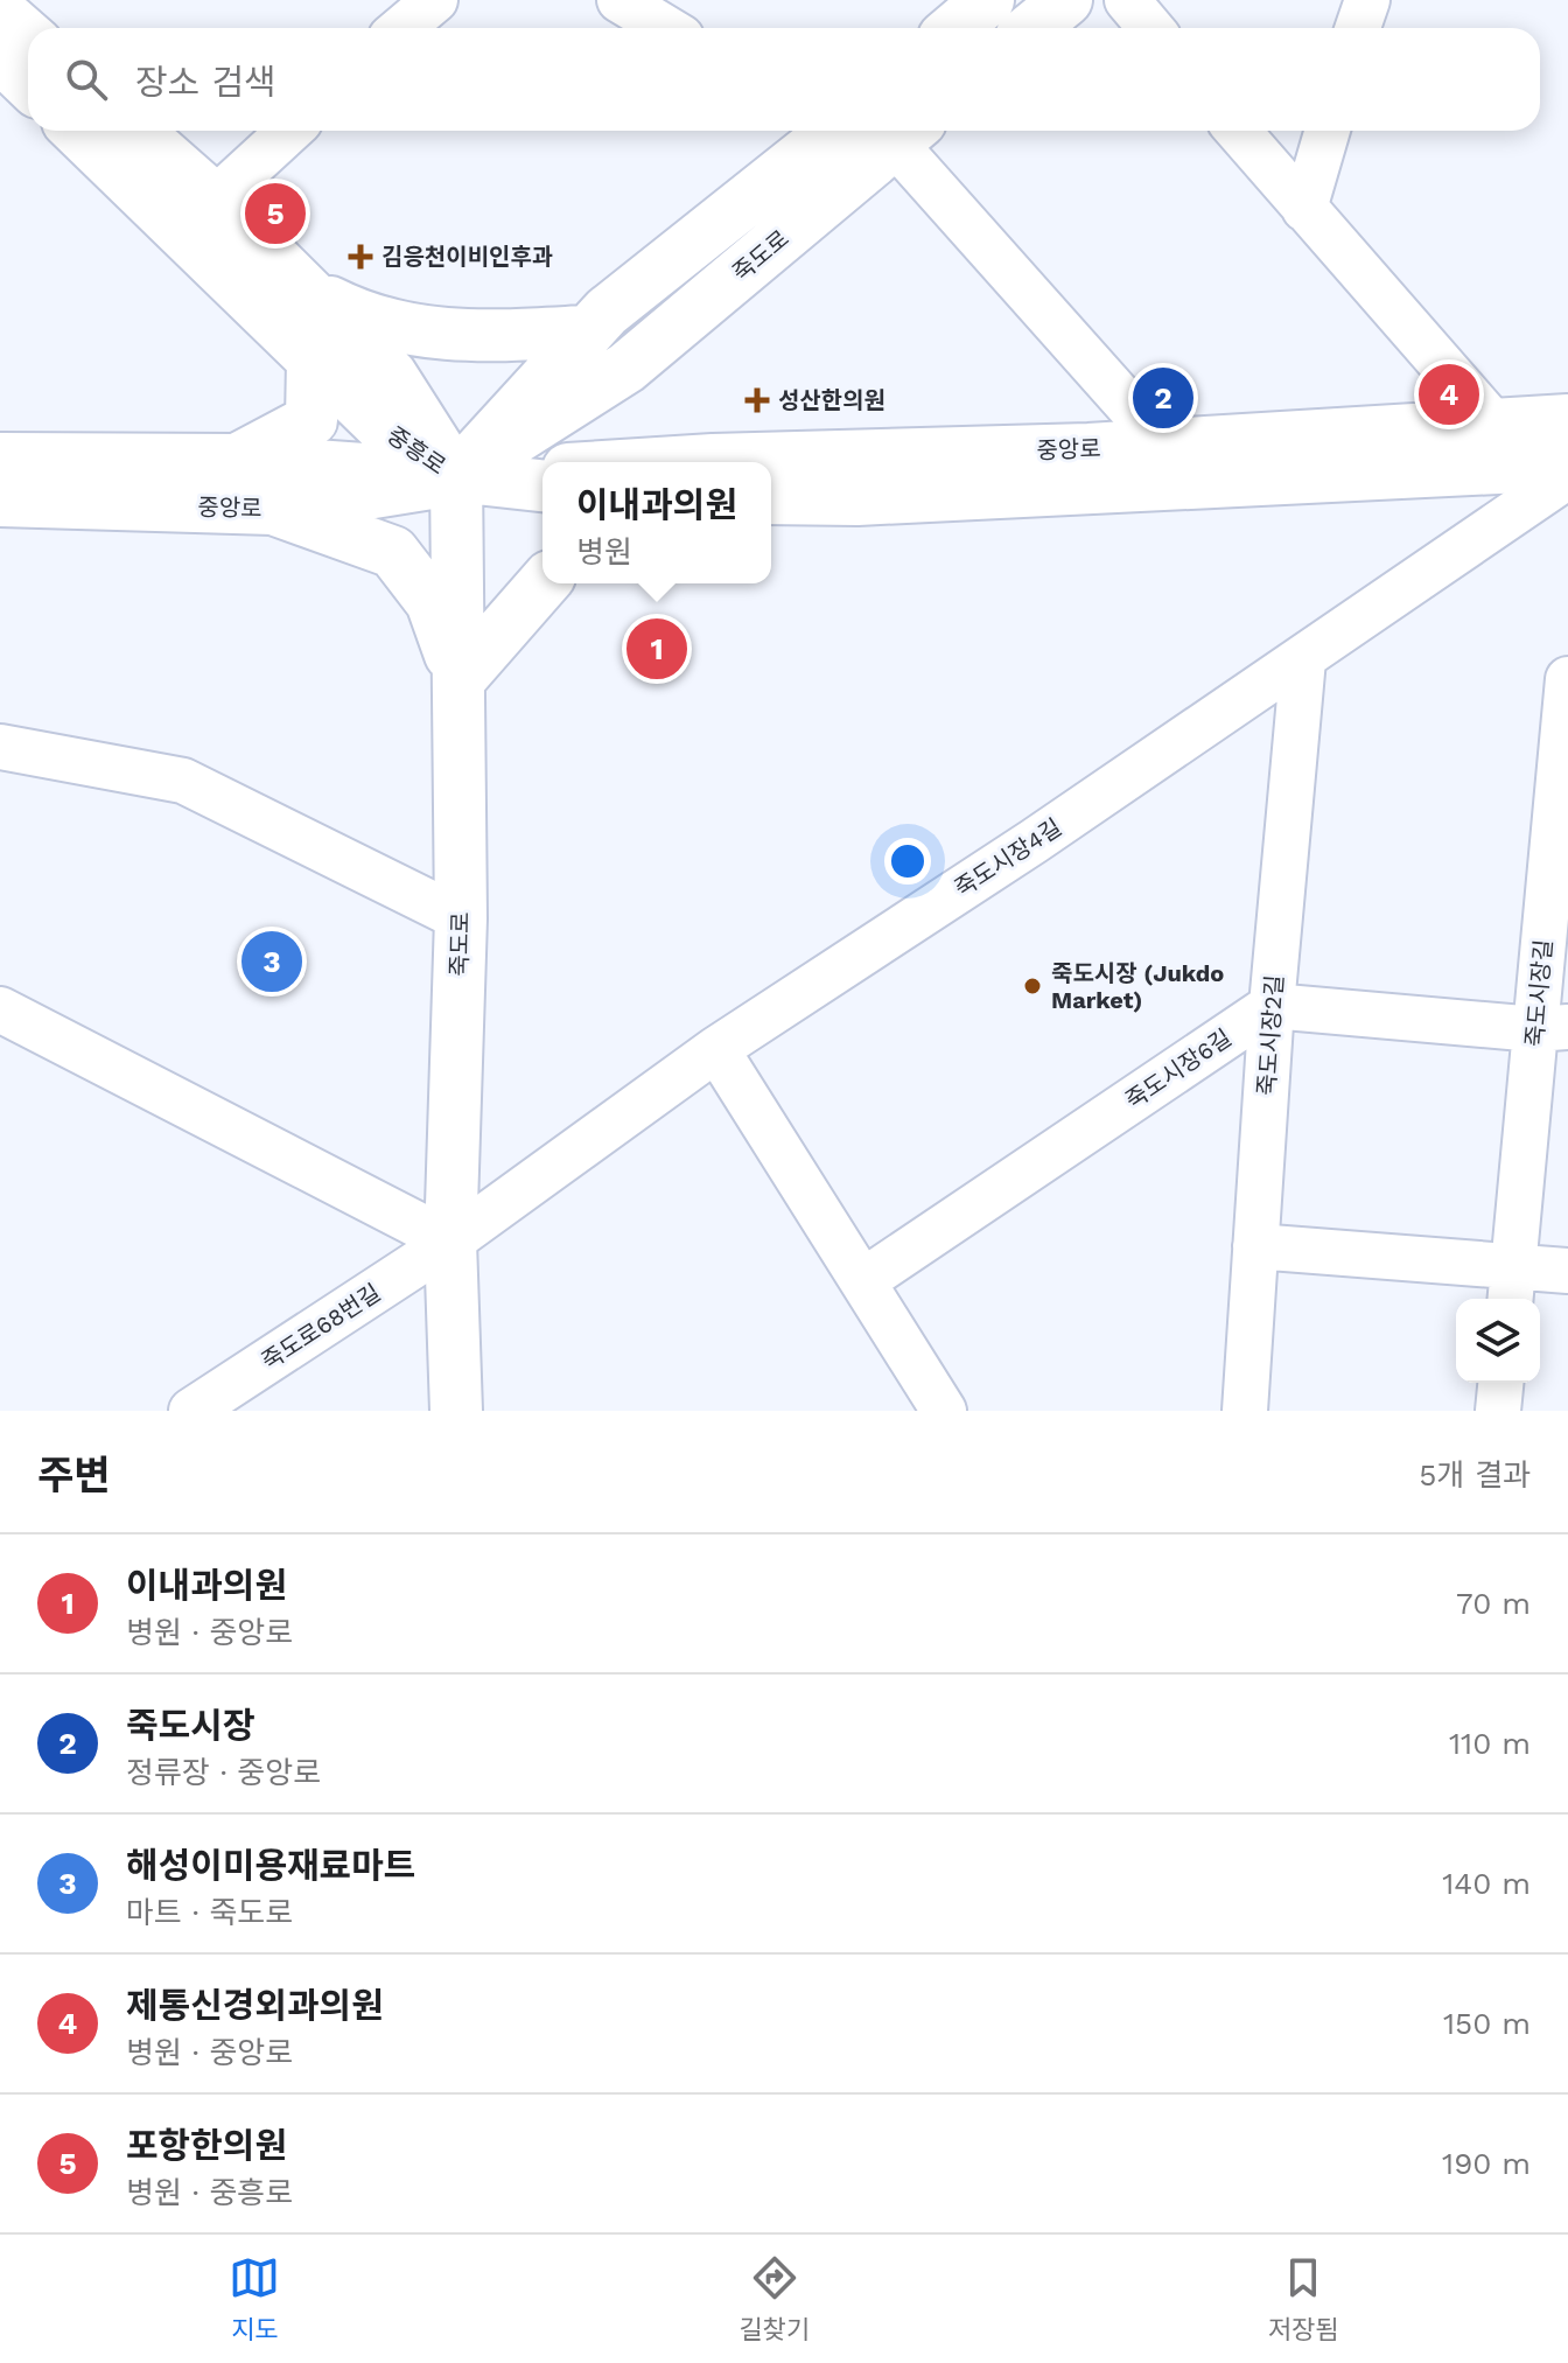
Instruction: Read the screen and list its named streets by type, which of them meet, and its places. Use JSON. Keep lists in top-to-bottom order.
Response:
{
  "streets": {
    "main road": ["죽도로", "중앙로", "중흥로"],
    "street": [
      "죽도시장4길",
      "죽도시장길",
      "죽도시장2길",
      "죽도시장6길",
      "죽도로68번길"
    ]
  },
  "crossings": [
    ["죽도로", "중앙로"],
    ["죽도로", "중흥로"],
    ["죽도로", "죽도시장4길"],
    ["죽도로", "죽도로68번길"],
    ["중앙로", "중흥로"],
    ["죽도시장4길", "죽도시장2길"],
    ["죽도시장4길", "죽도로68번길"],
    ["죽도시장2길", "죽도시장6길"]
  ],
  "places": {
    "health": ["김응천이비인후과", "성산한의원"],
    "other": ["죽도시장 (Jukdo Market)"]
  },
  "page": {
    "search": "장소 검색",
    "pins": [
      "5",
      "4",
      "2",
      "1",
      "3"
    ],
    "popup": ["이내과의원", "병원"],
    "heading": ["주변", "5개 결과"],
    "list": [
      {
        "mark": "1",
        "name": "이내과의원",
        "note": "병원 · 중앙로",
        "value": "70 m"
      },
      {
        "mark": "2",
        "name": "죽도시장",
        "note": "정류장 · 중앙로",
        "value": "110 m"
      },
      {
        "mark": "3",
        "name": "해성이미용재료마트",
        "note": "마트 · 죽도로",
        "value": "140 m"
      },
      {
        "mark": "4",
        "name": "제통신경외과의원",
        "note": "병원 · 중앙로",
        "value": "150 m"
      },
      {
        "mark": "5",
        "name": "포항한의원",
        "note": "병원 · 중흥로",
        "value": "190 m"
      }
    ],
    "nav": ["지도", "길찾기", "저장됨"]
  }
}
